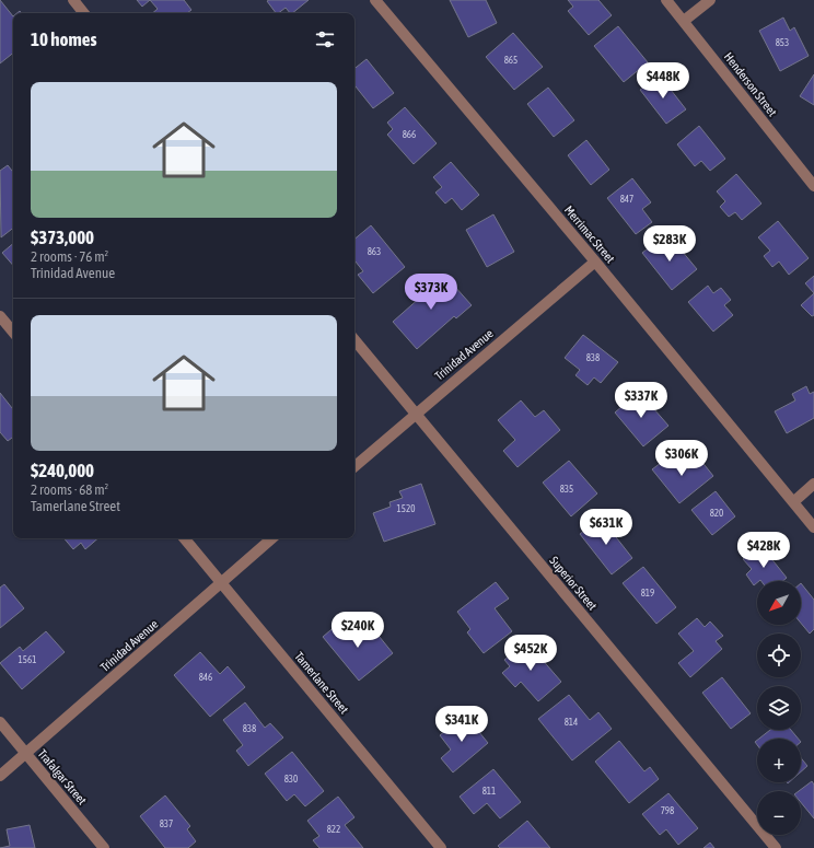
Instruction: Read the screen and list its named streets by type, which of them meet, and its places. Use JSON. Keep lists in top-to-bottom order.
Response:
{
  "streets": {
    "street": [
      "Henderson Street",
      "Merrimac Street",
      "Trinidad Avenue",
      "Superior Street",
      "Tamerlane Street",
      "Trafalgar Street"
    ]
  },
  "crossings": [
    ["Merrimac Street", "Trinidad Avenue"],
    ["Trinidad Avenue", "Superior Street"],
    ["Trinidad Avenue", "Tamerlane Street"],
    ["Trinidad Avenue", "Trafalgar Street"]
  ],
  "house_numbers": [
    "853",
    "865",
    "866",
    "847",
    "863",
    "838",
    "835",
    "1520",
    "820",
    "819",
    "1561",
    "846",
    "814",
    "838",
    "830",
    "811",
    "798",
    "837",
    "822"
  ],
  "north": "bottom left",
  "page": {
    "heading": "10 homes",
    "price": [
      "$448K",
      "$283K",
      "$373K",
      "$337K",
      "$306K",
      "$631K",
      "$428K",
      "$240K",
      "$452K",
      "$341K"
    ],
    "list": [
      {
        "name": "$373,000",
        "note": "2 rooms · 76 m² · Trinidad Avenue"
      },
      {
        "name": "$240,000",
        "note": "2 rooms · 68 m² · Tamerlane Street"
      }
    ],
    "map_buttons": ["+", "−"]
  }
}
